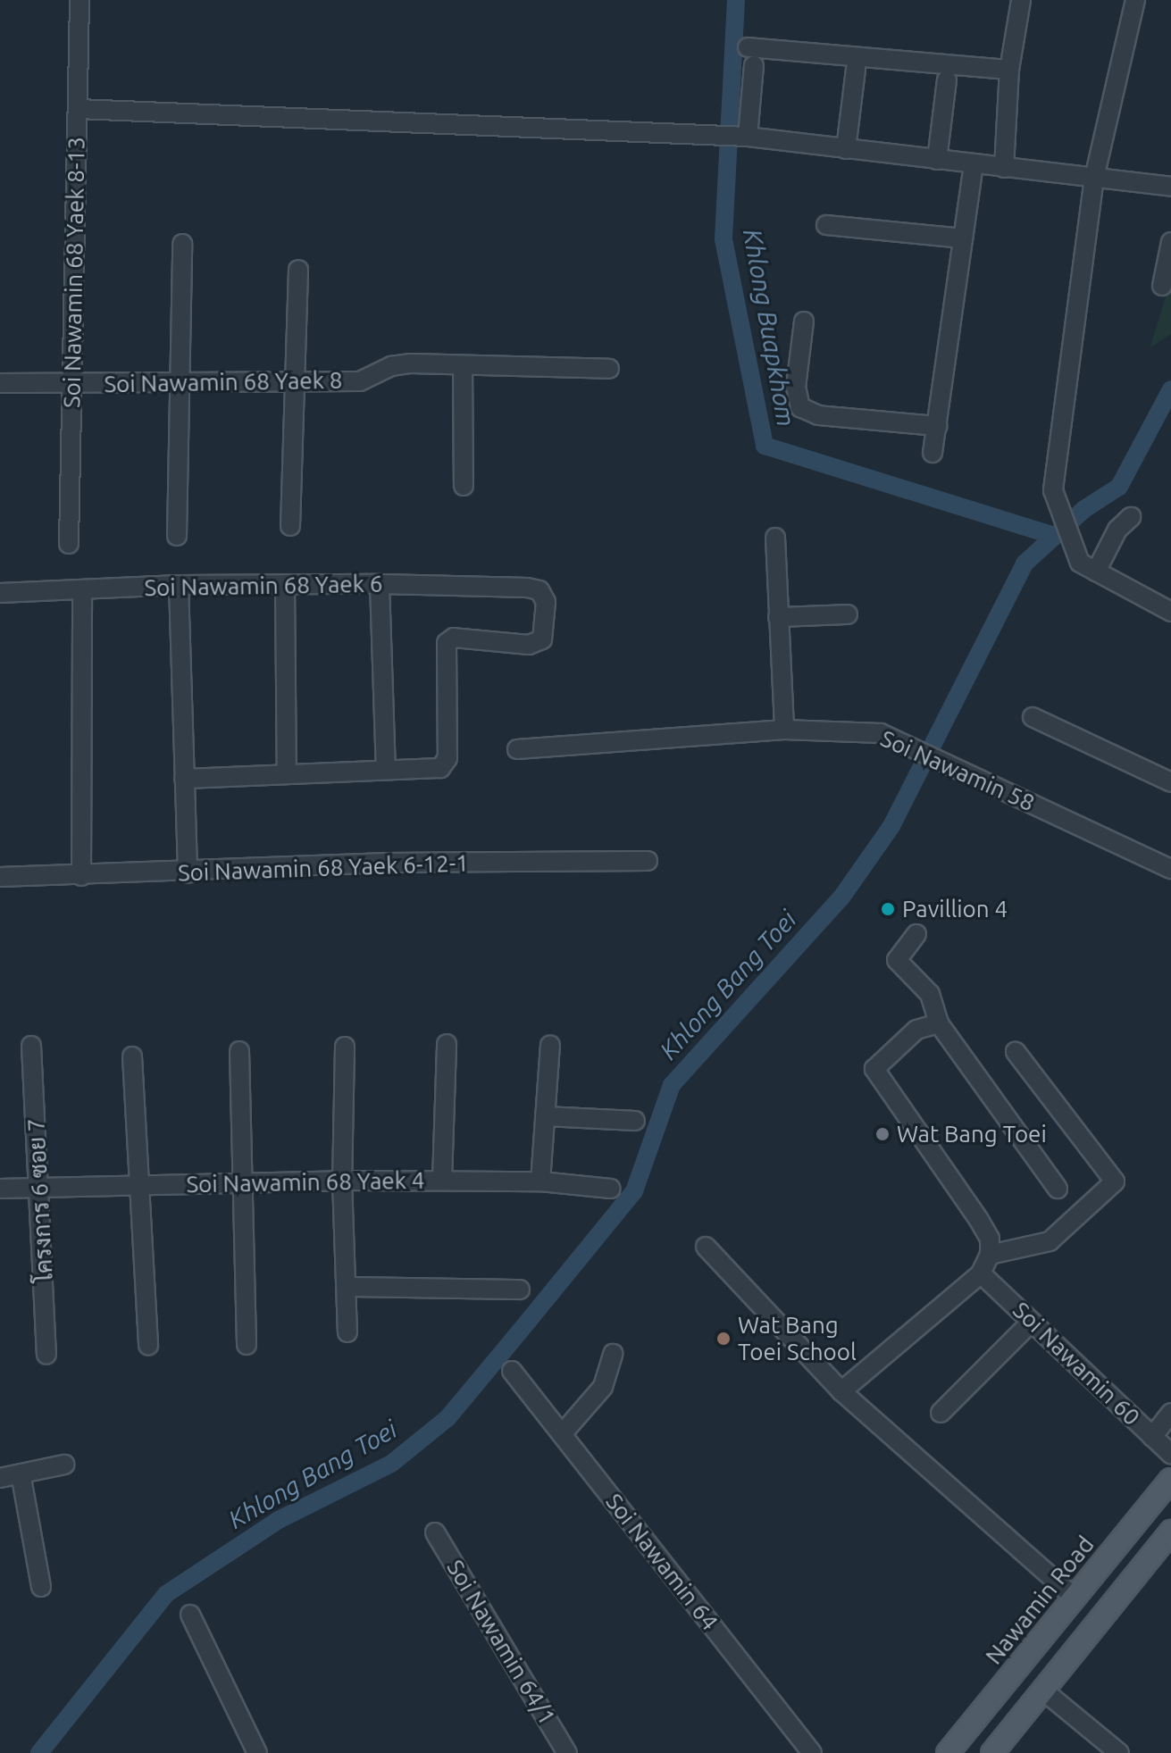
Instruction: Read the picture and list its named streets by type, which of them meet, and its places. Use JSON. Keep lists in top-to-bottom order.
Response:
{
  "streets": {
    "main road": ["Nawamin Road"],
    "street": [
      "Soi Nawamin 68 Yaek 8-13",
      "Soi Nawamin 68 Yaek 8",
      "Soi Nawamin 68 Yaek 6",
      "Soi Nawamin 58",
      "Soi Nawamin 68 Yaek 6-12-1",
      "Soi Nawamin 68 Yaek 4",
      "โครงการ 6 ซอย 7",
      "Soi Nawamin 60",
      "Soi Nawamin 64",
      "Soi Nawamin 64/1"
    ]
  },
  "crossings": [
    ["Soi Nawamin 68 Yaek 8-13", "Soi Nawamin 68 Yaek 8"],
    ["Soi Nawamin 68 Yaek 4", "โครงการ 6 ซอย 7"]
  ],
  "water": ["Khlong Buapkhom", "Khlong Bang Toei"],
  "places": ["Pavillion 4", "Wat Bang Toei", "Wat Bang Toei School"]
}
